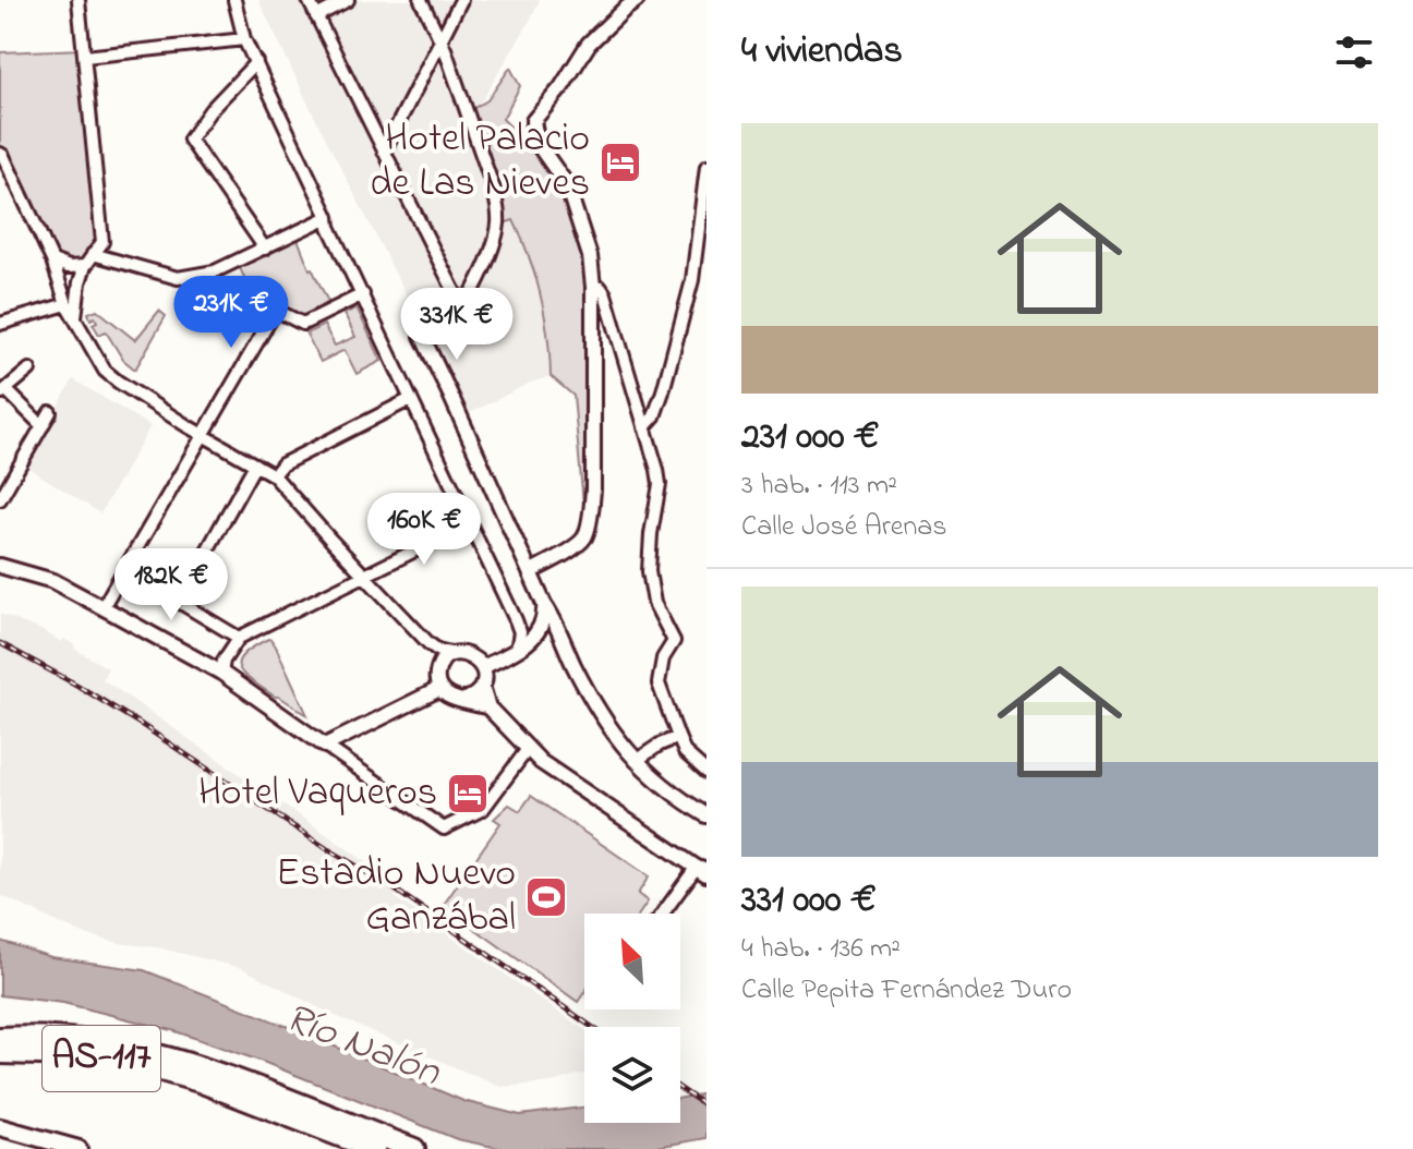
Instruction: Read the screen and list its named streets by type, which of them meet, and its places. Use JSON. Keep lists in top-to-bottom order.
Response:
{
  "streets": {
    "highway": ["AS-117"]
  },
  "water": ["Río Nalón"],
  "places": {
    "hotel": ["Hotel Palacio de Las Nieves", "Hotel Vaqueros"],
    "sports": ["Estadio Nuevo Ganzábal"]
  },
  "north": "top left",
  "page": {
    "heading": "4 viviendas",
    "list": [
      {
        "name": "231 000 €",
        "note": "3 hab. · 113 m² · Calle José Arenas"
      },
      {
        "name": "331 000 €",
        "note": "4 hab. · 136 m² · Calle Pepita Fernández Duro"
      }
    ],
    "price": [
      "231K €",
      "331K €",
      "160K €",
      "182K €"
    ]
  }
}
